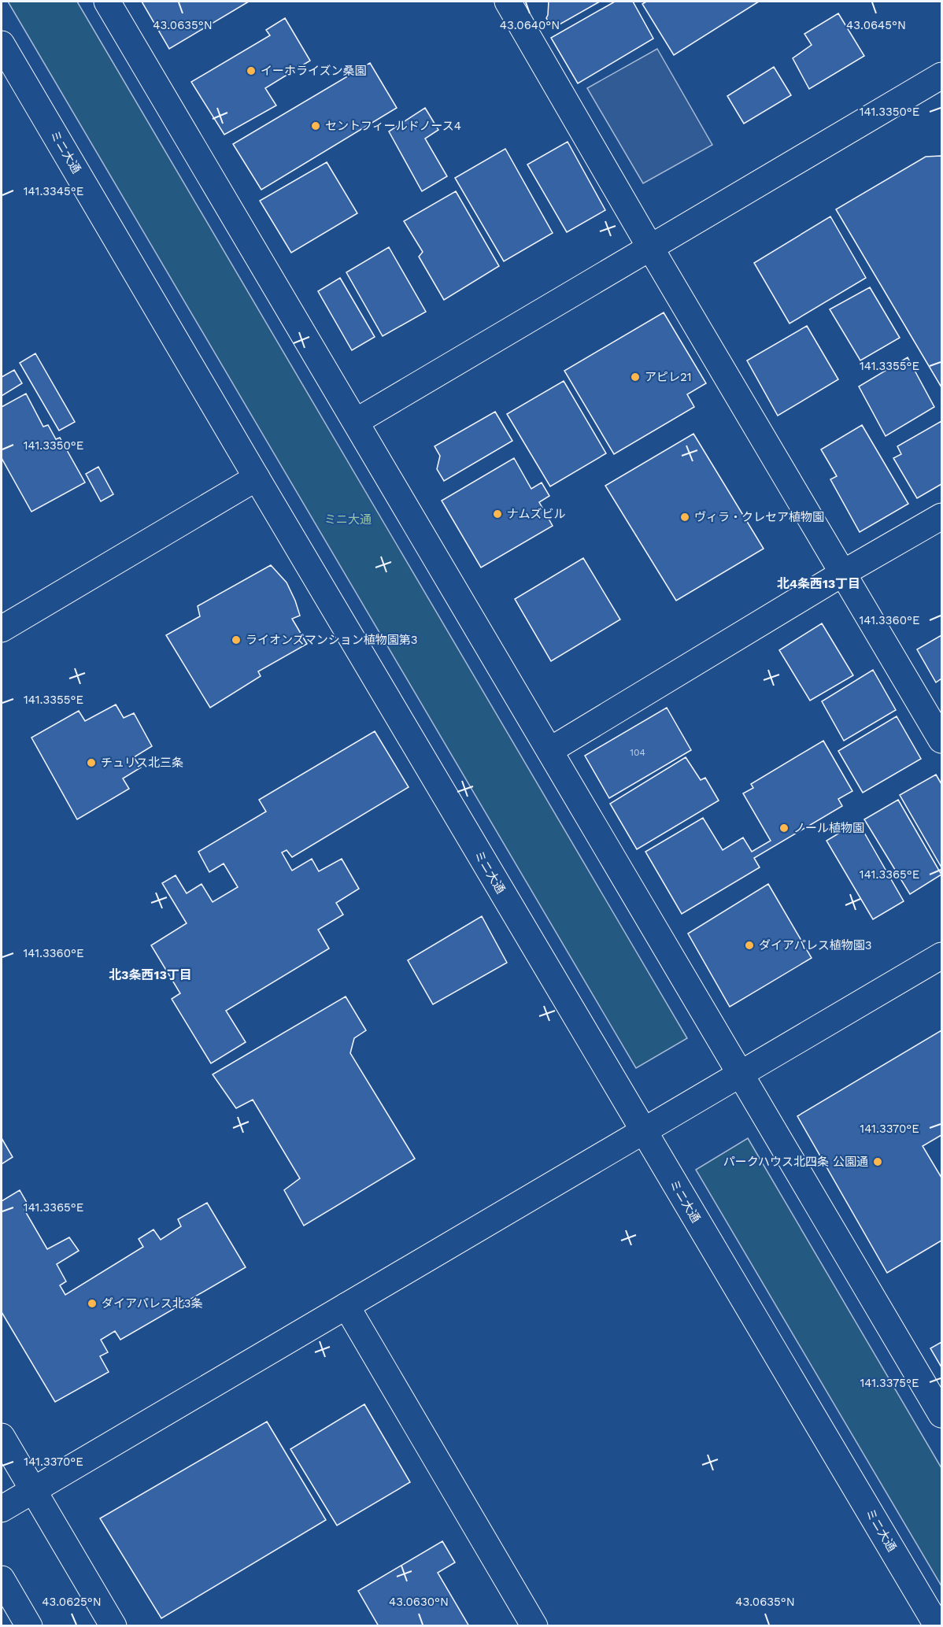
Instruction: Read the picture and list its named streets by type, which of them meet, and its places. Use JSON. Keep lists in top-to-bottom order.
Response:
{
  "streets": {
    "street": ["ミニ大通"]
  },
  "districts": ["北4条西13丁目", "北3条西13丁目"],
  "parks": ["ミニ大通"],
  "places": [
    "イーホライズン桑園",
    "セントフィールドノース4",
    "アピレ21",
    "ナムズビル",
    "ヴィラ・クレセア植物園",
    "ライオンズマンション植物園第3",
    "チュリス北三条",
    "ノール植物園",
    "ダイアパレス植物園3",
    "パークハウス北四条 公園通",
    "ダイアパレス北3条"
  ],
  "house_numbers": ["104"],
  "coordinates": [
    "43.0640°N",
    "43.0635°N",
    "43.0645°N",
    "141.3350°E",
    "141.3345°E",
    "141.3355°E",
    "141.3360°E",
    "141.3365°E",
    "141.3370°E",
    "141.3375°E",
    "43.0625°N",
    "43.0630°N"
  ]
}
